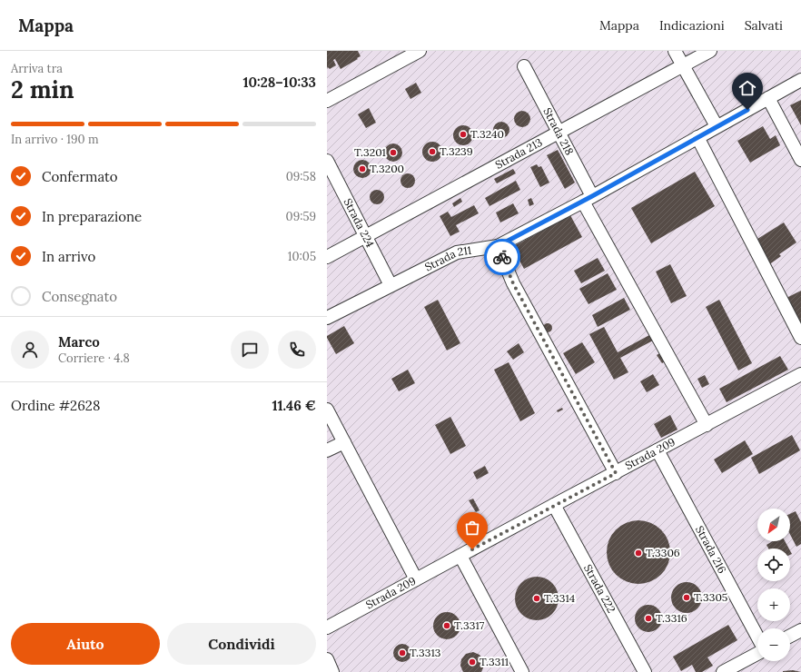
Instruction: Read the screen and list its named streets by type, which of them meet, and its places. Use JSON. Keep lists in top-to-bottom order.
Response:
{
  "streets": {
    "lane": [
      "Strada 218",
      "Strada 213",
      "Strada 224",
      "Strada 211",
      "Strada 209",
      "Strada 216",
      "Strada 222"
    ]
  },
  "crossings": [
    ["Strada 218", "Strada 213"],
    ["Strada 218", "Strada 211"],
    ["Strada 218", "Strada 209"],
    ["Strada 213", "Strada 224"],
    ["Strada 224", "Strada 211"],
    ["Strada 209", "Strada 216"],
    ["Strada 209", "Strada 222"]
  ],
  "places": [
    "T.3240",
    "T.3239",
    "T.3201",
    "T.3200",
    "T.3306",
    "T.3305",
    "T.3314",
    "T.3316",
    "T.3317",
    "T.3313",
    "T.3311"
  ],
  "north": "bottom left",
  "page": {
    "header": "Mappa",
    "nav": ["Mappa", "Indicazioni", "Salvati"],
    "heading": ["2 min", "Arriva tra", "10:28–10:33"],
    "panel": [
      "Marco",
      "Corriere · 4.8",
      "Ordine #2628",
      "11.46 €"
    ],
    "bar": "In arrivo · 190 m",
    "list": [
      ["Confermato", "09:58"],
      ["In preparazione", "09:59"],
      ["In arrivo", "10:05"],
      "Consegnato"
    ],
    "map_buttons": ["+", "−"],
    "buttons": ["Aiuto", "Condividi"]
  }
}
